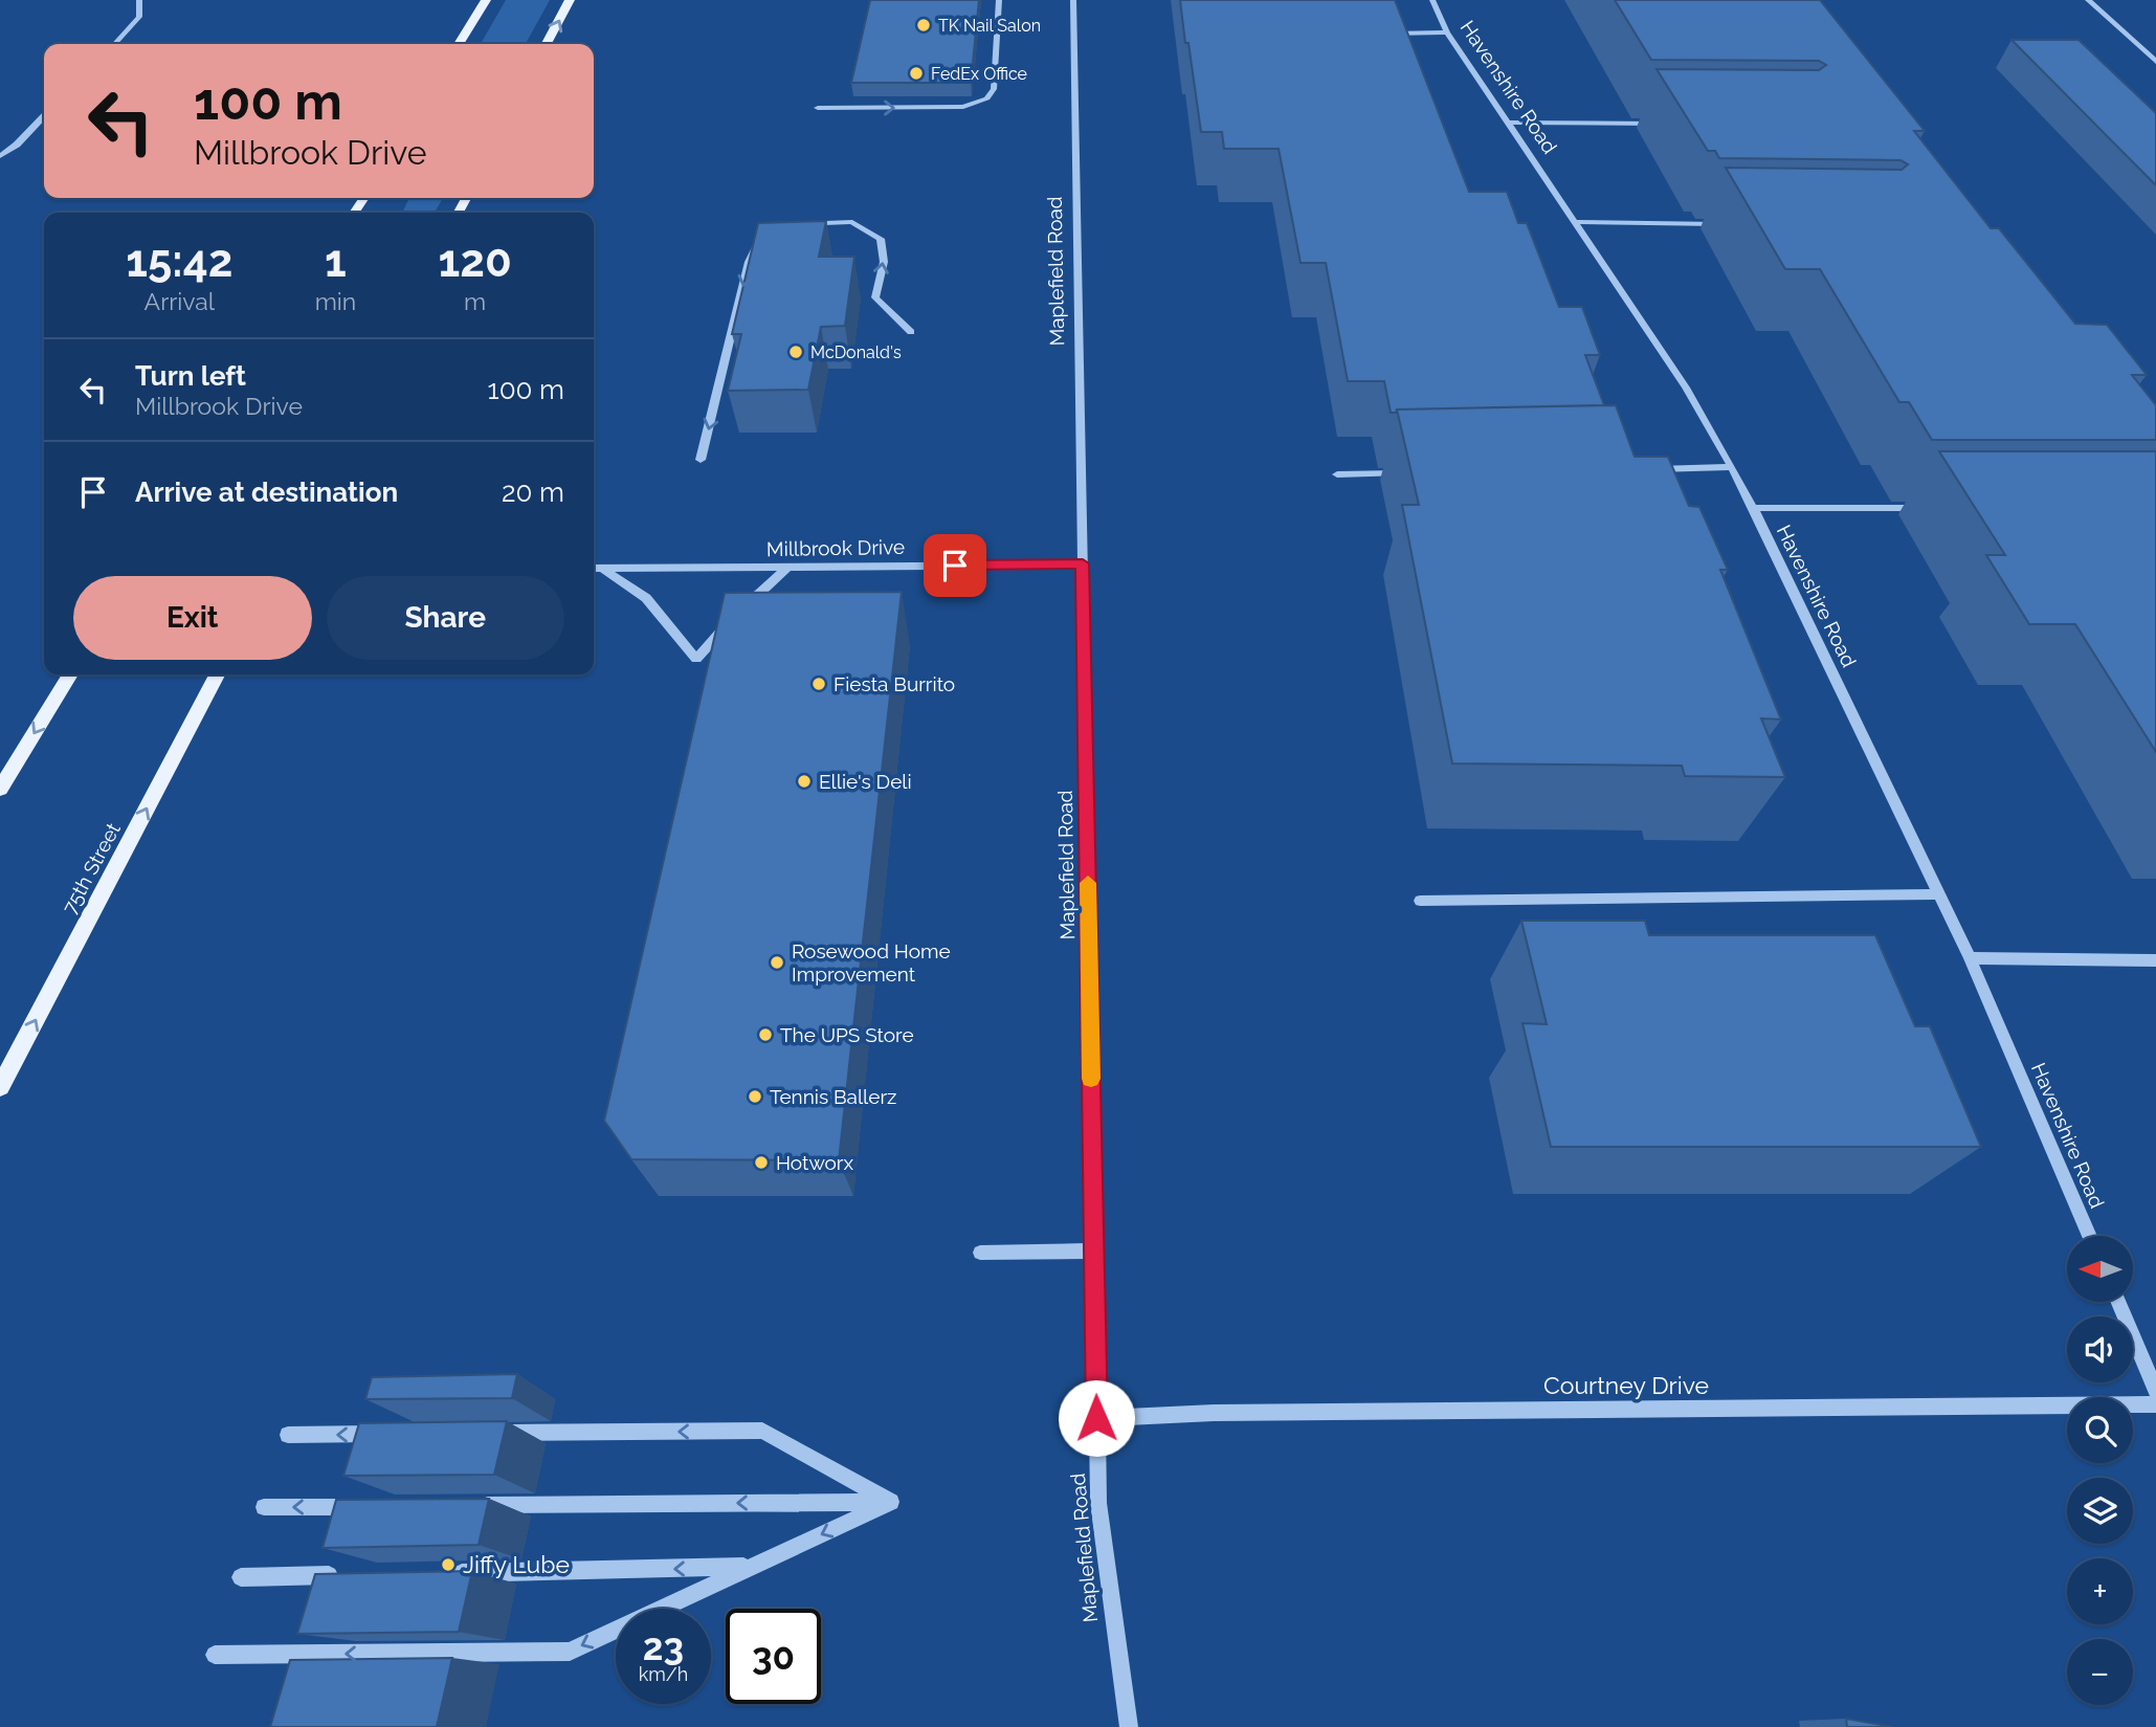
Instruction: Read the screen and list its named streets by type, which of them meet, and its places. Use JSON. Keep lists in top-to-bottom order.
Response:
{
  "streets": {
    "main road": ["75th Street"],
    "street": [
      "Havenshire Road",
      "Maplefield Road",
      "Millbrook Drive",
      "Courtney Drive"
    ]
  },
  "crossings": [
    ["Maplefield Road", "Millbrook Drive"],
    ["Maplefield Road", "Courtney Drive"]
  ],
  "one_way": ["75th Street"],
  "places": [
    "TK Nail Salon",
    "FedEx Office",
    "McDonald's",
    "Fiesta Burrito",
    "Ellie's Deli",
    "Rosewood Home Improvement",
    "The UPS Store",
    "Tennis Ballerz",
    "Hotworx",
    "Jiffy Lube"
  ],
  "north": "left",
  "page": {
    "turn": ["100 m", "Millbrook Drive"],
    "eta": [
      "15:42",
      "Arrival",
      "1",
      "min",
      "120",
      "m"
    ],
    "list": [
      {
        "name": "Turn left",
        "note": "Millbrook Drive",
        "value": "100 m"
      },
      {
        "name": "Arrive at destination",
        "value": "20 m"
      }
    ],
    "buttons": ["Exit", "Share"],
    "map_buttons": ["+", "−"],
    "speed": "23 km/h",
    "limit": "30"
  }
}
